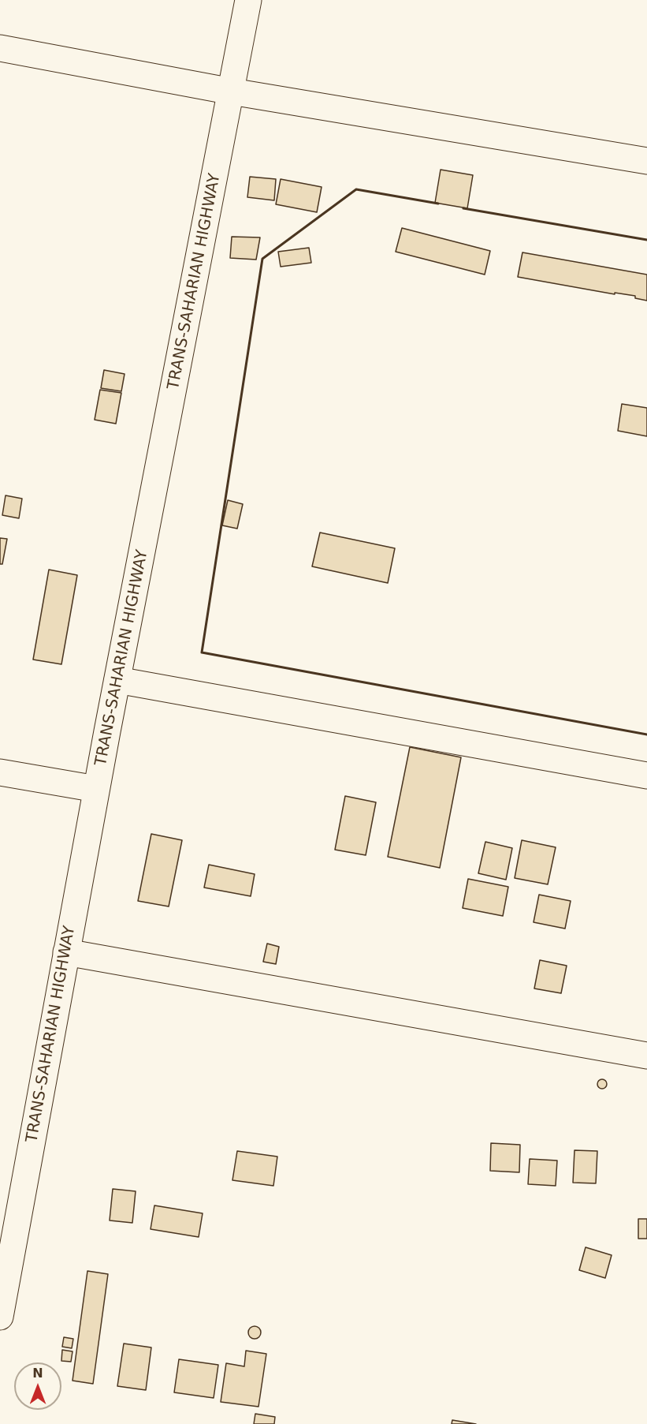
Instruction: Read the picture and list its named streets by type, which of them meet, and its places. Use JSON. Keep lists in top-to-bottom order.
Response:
{
  "streets": {
    "main road": ["TRANS-SAHARIAN HIGHWAY"]
  },
  "north": "top"
}
